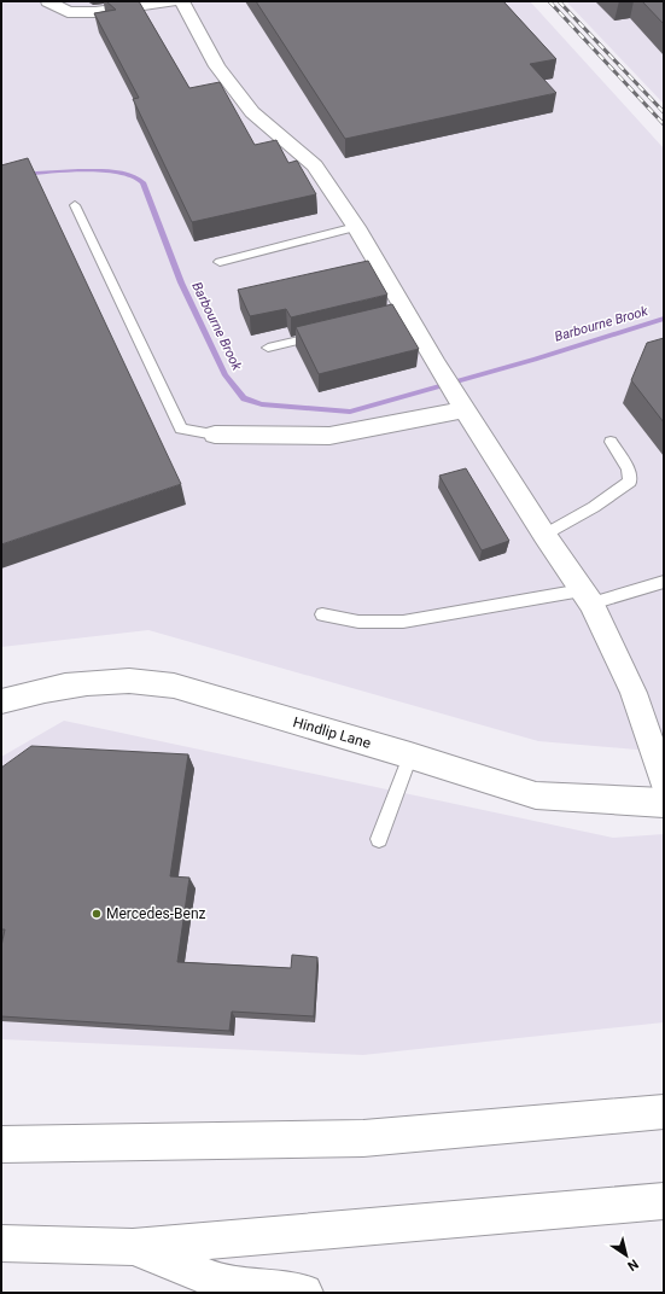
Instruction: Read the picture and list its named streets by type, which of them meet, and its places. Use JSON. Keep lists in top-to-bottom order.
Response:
{
  "streets": {
    "main road": ["Hindlip Lane"]
  },
  "water": ["Barbourne Brook"],
  "places": ["Mercedes-Benz"],
  "north": "bottom right"
}
